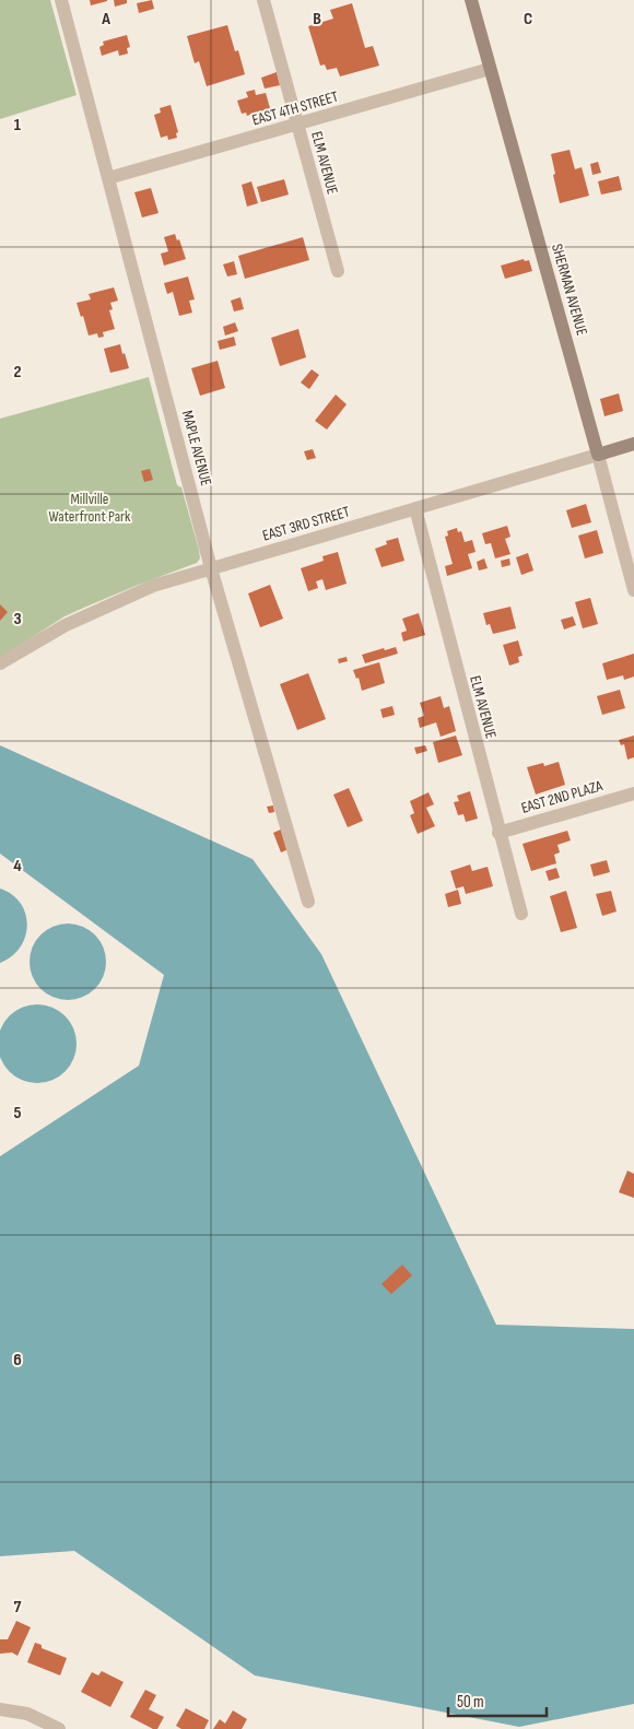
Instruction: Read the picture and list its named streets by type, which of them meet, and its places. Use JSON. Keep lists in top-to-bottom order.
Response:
{
  "streets": {
    "street": [
      "EAST 4TH STREET",
      "ELM AVENUE",
      "SHERMAN AVENUE",
      "MAPLE AVENUE",
      "EAST 3RD STREET",
      "EAST 2ND PLAZA"
    ]
  },
  "crossings": [
    ["EAST 4TH STREET", "ELM AVENUE"],
    ["EAST 4TH STREET", "SHERMAN AVENUE"],
    ["EAST 4TH STREET", "MAPLE AVENUE"],
    ["ELM AVENUE", "EAST 3RD STREET"],
    ["ELM AVENUE", "EAST 2ND PLAZA"],
    ["SHERMAN AVENUE", "EAST 3RD STREET"],
    ["MAPLE AVENUE", "EAST 3RD STREET"]
  ],
  "parks": ["Millville Waterfront Park"],
  "scale_bar": "50 m",
  "grid": {
    "columns": ["A", "B", "C"],
    "rows": [
      "1",
      "2",
      "3",
      "4",
      "5",
      "6",
      "7"
    ]
  }
}
